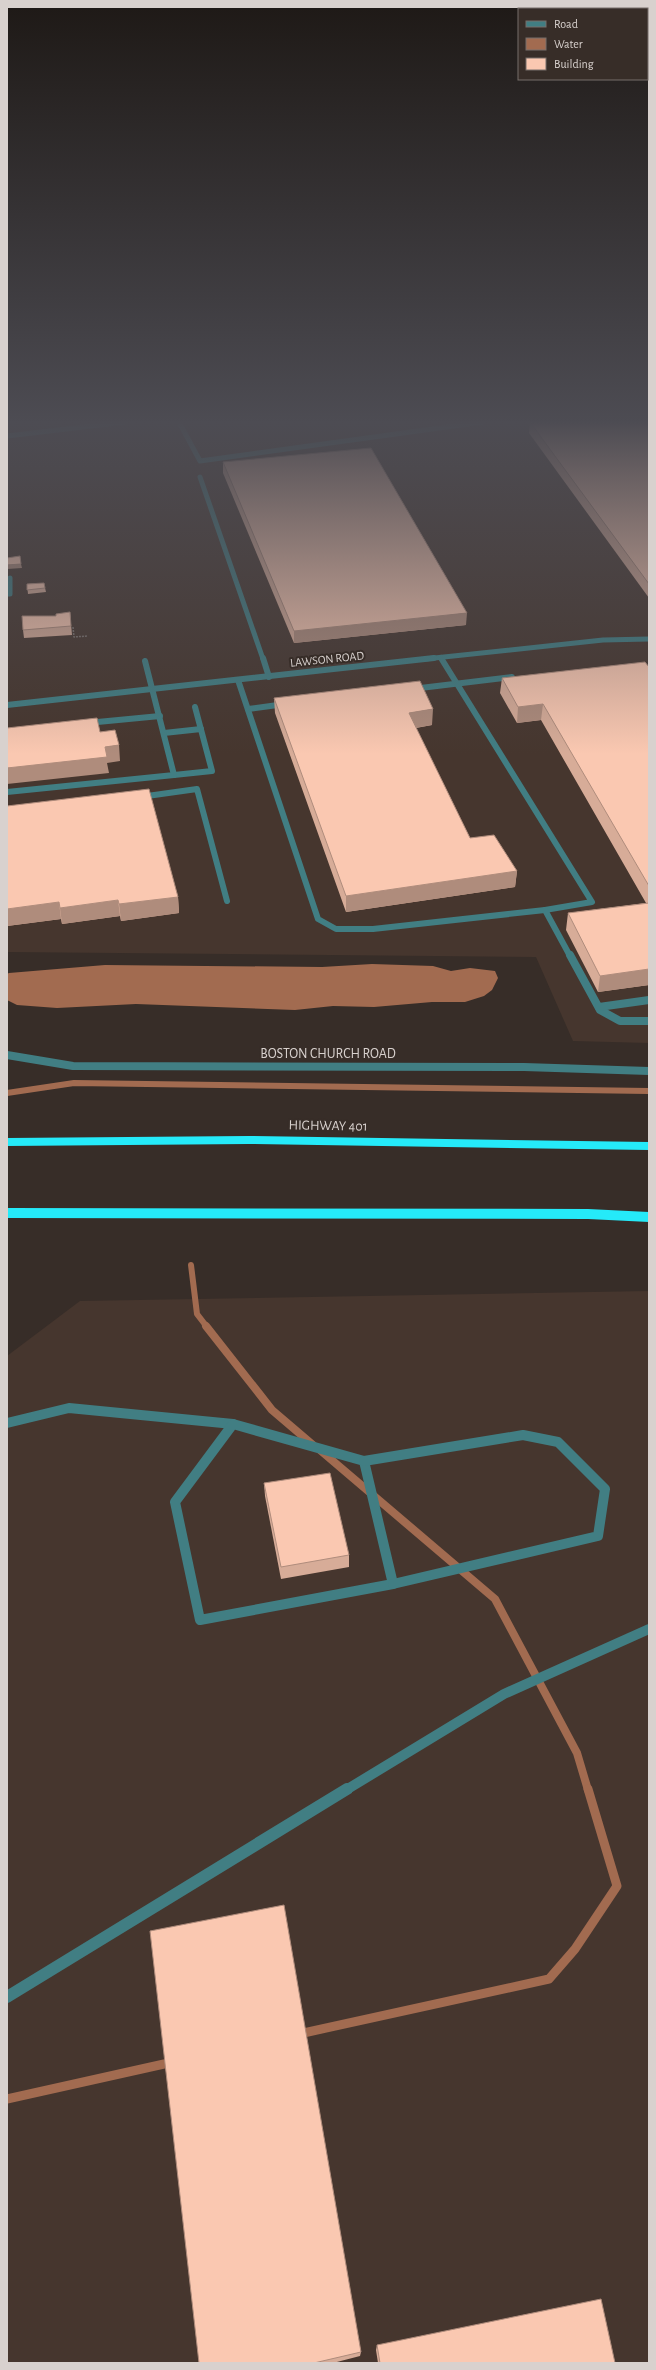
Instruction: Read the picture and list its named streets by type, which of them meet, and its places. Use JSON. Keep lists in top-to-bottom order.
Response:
{
  "streets": {
    "highway": ["HIGHWAY 401"],
    "street": ["LAWSON ROAD", "BOSTON CHURCH ROAD"]
  },
  "legend": ["Road", "Water", "Building"]
}
